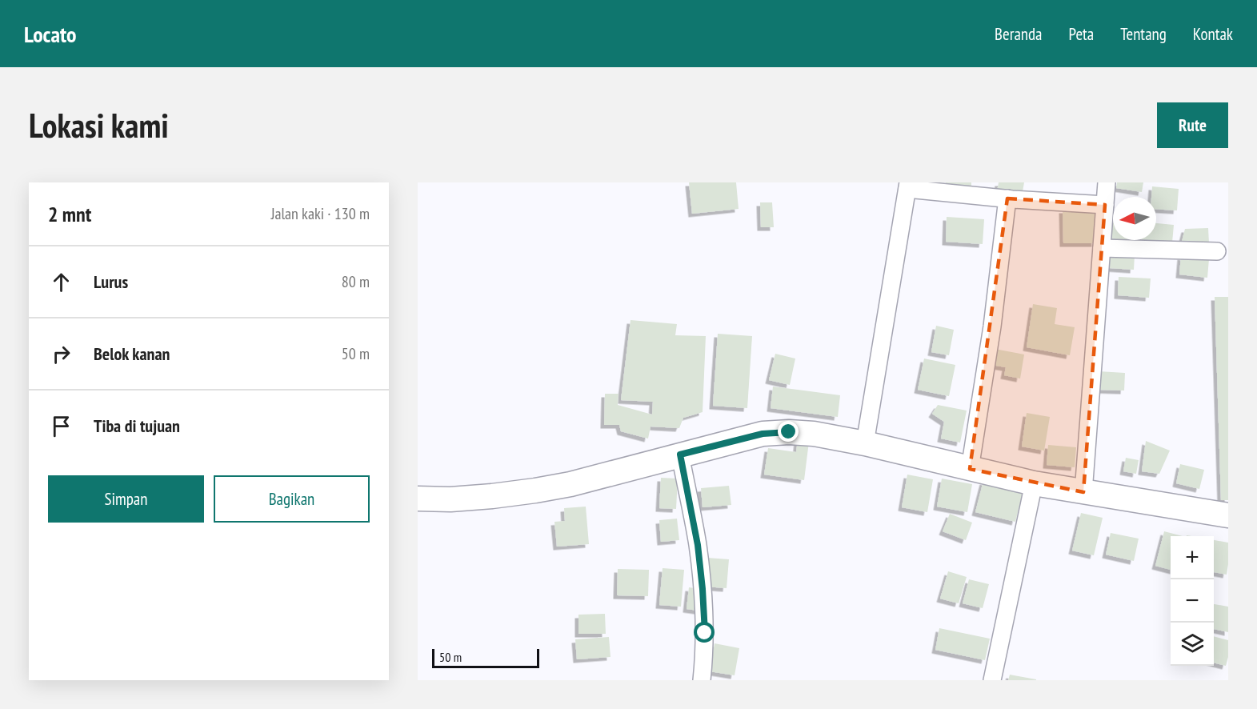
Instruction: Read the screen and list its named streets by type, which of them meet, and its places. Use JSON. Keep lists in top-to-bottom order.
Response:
{
  "scale_bar": "50 m",
  "north": "left",
  "page": {
    "header": "Locato",
    "nav": [
      "Beranda",
      "Peta",
      "Tentang",
      "Kontak"
    ],
    "buttons": [
      "Rute",
      ["Simpan", "Bagikan"]
    ],
    "title": "Lokasi kami",
    "heading": ["2 mnt", "Jalan kaki · 130 m"],
    "list": [
      ["Lurus", "80 m"],
      ["Belok kanan", "50 m"],
      "Tiba di tujuan"
    ],
    "map_buttons": ["+", "−"],
    "scale": "50 m"
  }
}
